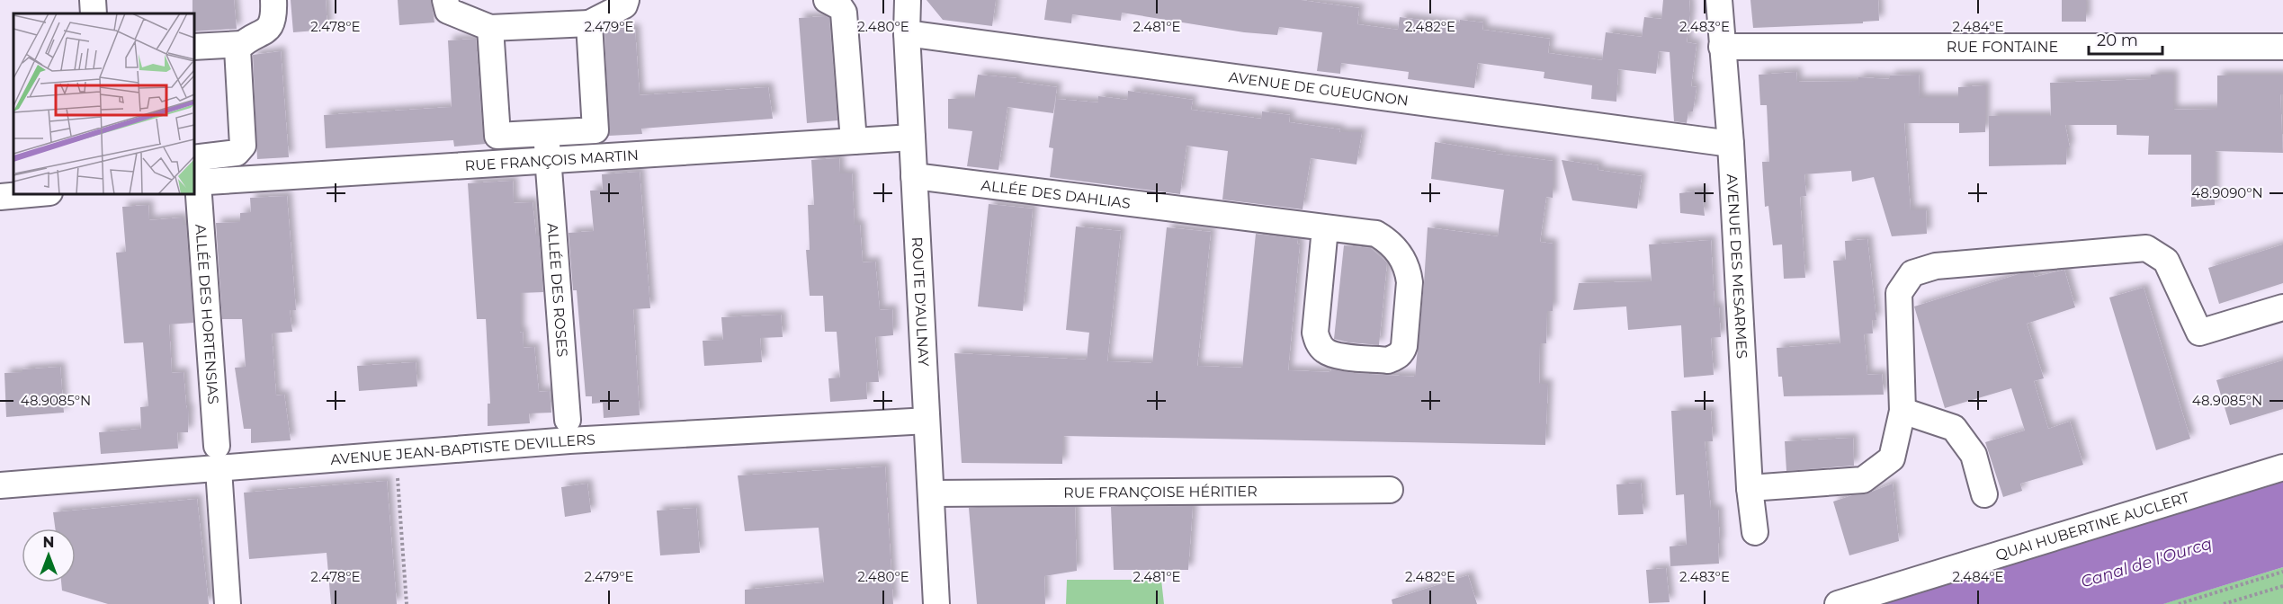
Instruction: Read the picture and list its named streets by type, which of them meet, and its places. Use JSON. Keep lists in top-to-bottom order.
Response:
{
  "streets": {
    "street": [
      "RUE FONTAINE",
      "AVENUE DE GUEUGNON",
      "RUE FRANÇOIS MARTIN",
      "ALLÉE DES DAHLIAS",
      "AVENUE DES MESARMES",
      "ALLÉE DES ROSES",
      "ROUTE D'AULNAY",
      "ALLÉE DES HORTENSIAS",
      "AVENUE JEAN-BAPTISTE DEVILLERS",
      "RUE FRANÇOISE HÉRITIER",
      "QUAI HUBERTINE AUCLERT"
    ]
  },
  "crossings": [
    ["RUE FONTAINE", "AVENUE DES MESARMES"],
    ["AVENUE DE GUEUGNON", "AVENUE DES MESARMES"],
    ["AVENUE DE GUEUGNON", "ROUTE D'AULNAY"],
    ["RUE FRANÇOIS MARTIN", "ALLÉE DES ROSES"],
    ["RUE FRANÇOIS MARTIN", "ROUTE D'AULNAY"],
    ["RUE FRANÇOIS MARTIN", "ALLÉE DES HORTENSIAS"],
    ["ALLÉE DES DAHLIAS", "ROUTE D'AULNAY"],
    ["ROUTE D'AULNAY", "AVENUE JEAN-BAPTISTE DEVILLERS"],
    ["ROUTE D'AULNAY", "RUE FRANÇOISE HÉRITIER"],
    ["ALLÉE DES HORTENSIAS", "AVENUE JEAN-BAPTISTE DEVILLERS"]
  ],
  "water": ["Canal de l'Ourcq"],
  "scale_bar": "20 m",
  "north": "top",
  "coordinates": [
    "2.478°E",
    "2.479°E",
    "2.480°E",
    "2.481°E",
    "2.482°E",
    "2.483°E",
    "2.484°E",
    "48.9090°N",
    "48.9085°N"
  ]
}
